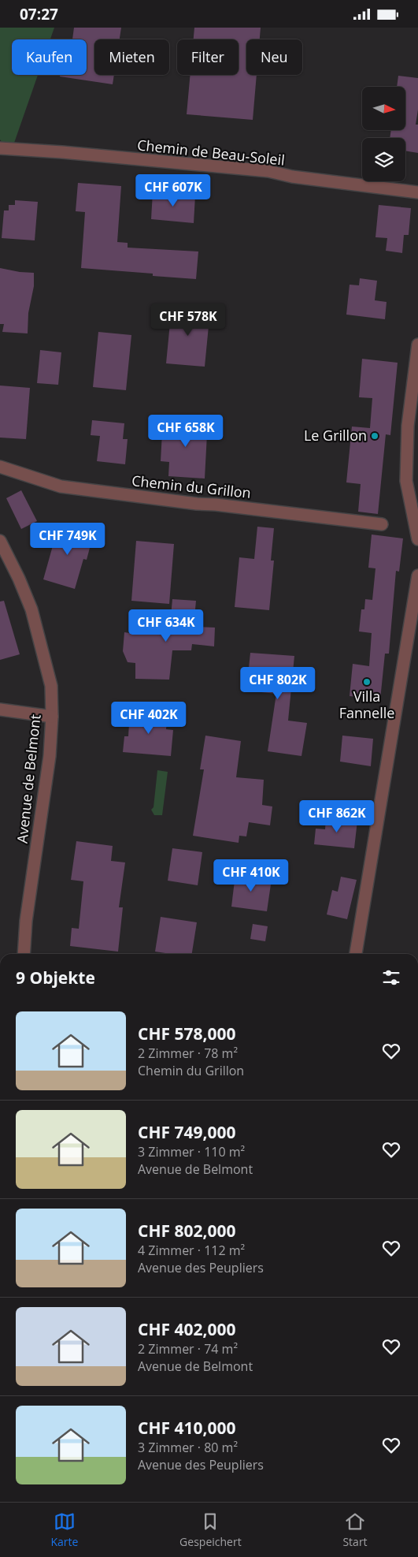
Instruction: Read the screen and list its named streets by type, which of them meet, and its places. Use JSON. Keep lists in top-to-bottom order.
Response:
{
  "streets": {
    "street": ["Chemin de Beau-Soleil", "Chemin du Grillon", "Avenue de Belmont"]
  },
  "places": ["Le Grillon", "Villa Fannelle"],
  "north": "right",
  "page": {
    "status": "07:27",
    "chip": [
      "Kaufen",
      "Mieten",
      "Filter",
      "Neu"
    ],
    "price": [
      "CHF 607K",
      "CHF 578K",
      "CHF 658K",
      "CHF 749K",
      "CHF 634K",
      "CHF 802K",
      "CHF 402K",
      "CHF 862K",
      "CHF 410K"
    ],
    "heading": "9 Objekte",
    "list": [
      {
        "name": "CHF 578,000",
        "note": "2 Zimmer · 78 m² · Chemin du Grillon"
      },
      {
        "name": "CHF 749,000",
        "note": "3 Zimmer · 110 m² · Avenue de Belmont"
      },
      {
        "name": "CHF 802,000",
        "note": "4 Zimmer · 112 m² · Avenue des Peupliers"
      },
      {
        "name": "CHF 402,000",
        "note": "2 Zimmer · 74 m² · Avenue de Belmont"
      },
      {
        "name": "CHF 410,000",
        "note": "3 Zimmer · 80 m² · Avenue des Peupliers"
      }
    ],
    "tabs": ["Karte", "Gespeichert", "Start"]
  }
}
